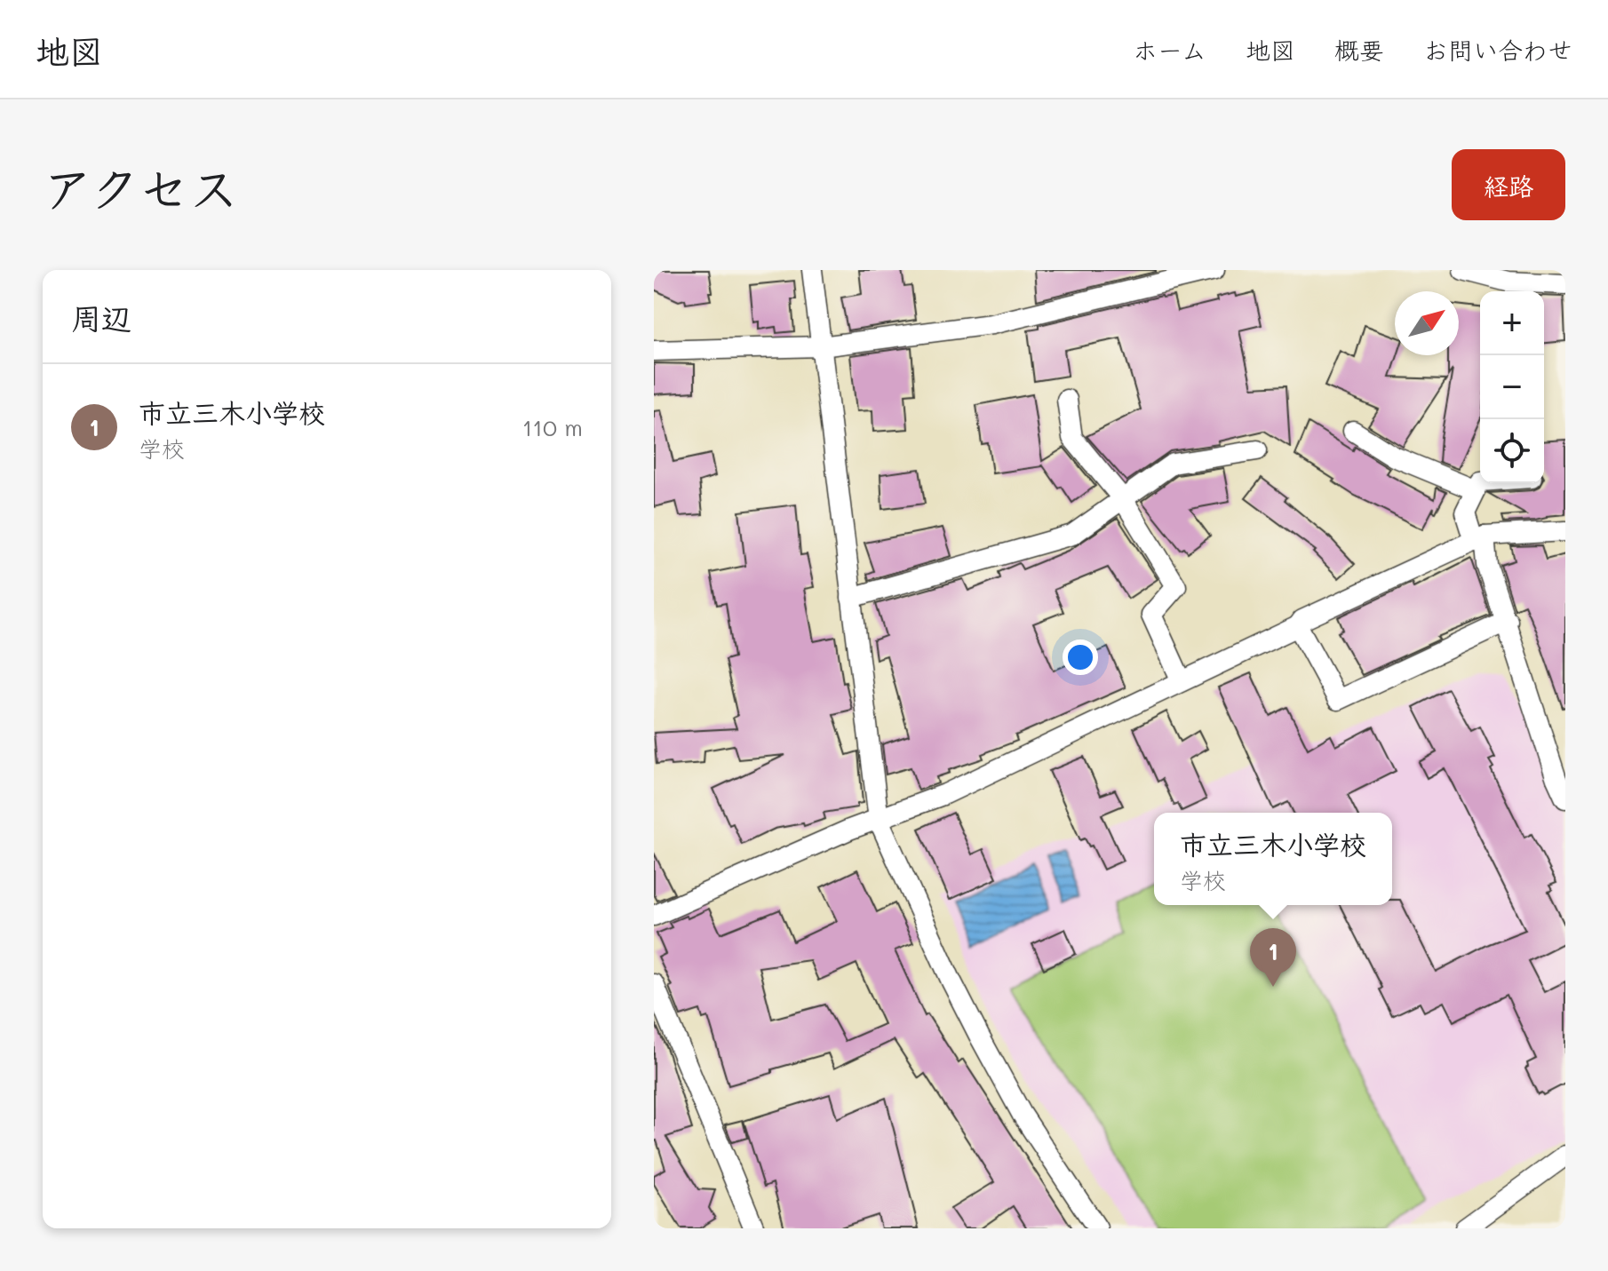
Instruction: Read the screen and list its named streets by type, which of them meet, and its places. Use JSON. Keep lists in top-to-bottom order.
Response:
{
  "north": "top right",
  "page": {
    "header": "地図",
    "nav": [
      "ホーム",
      "地図",
      "概要",
      "お問い合わせ"
    ],
    "title": "アクセス",
    "buttons": "経路",
    "heading": "周辺",
    "map_buttons": ["+", "−"],
    "list": [
      {
        "mark": "1",
        "name": "市立三木小学校",
        "note": "学校",
        "value": "110 m"
      }
    ],
    "popup": ["市立三木小学校", "学校"],
    "pins": "1"
  }
}
